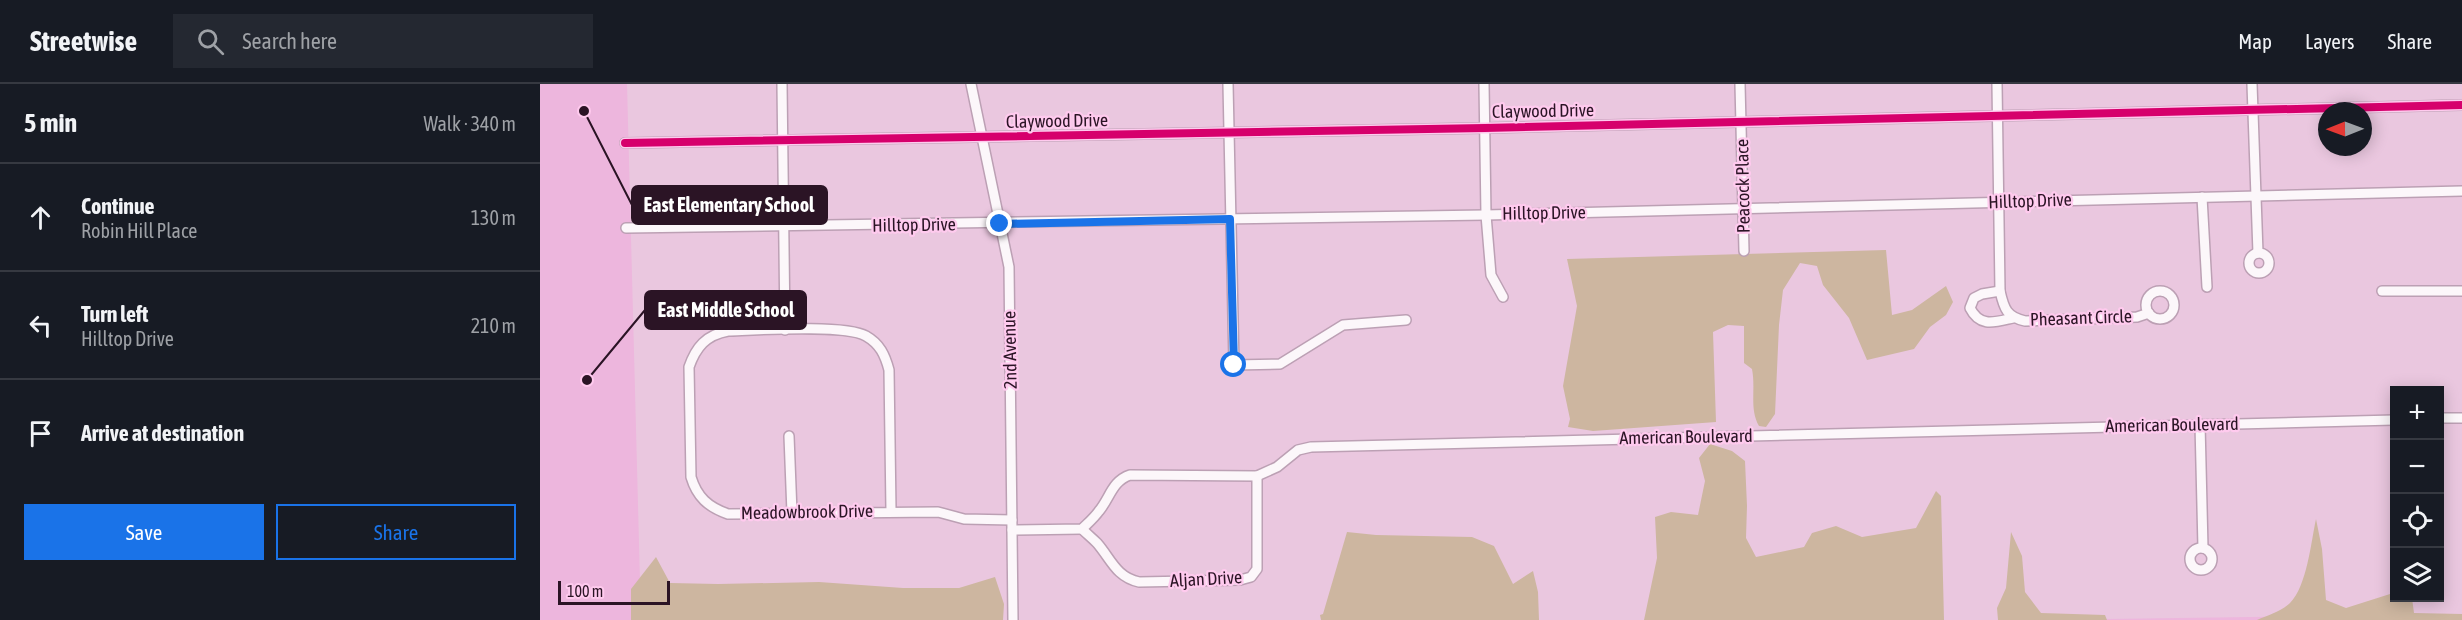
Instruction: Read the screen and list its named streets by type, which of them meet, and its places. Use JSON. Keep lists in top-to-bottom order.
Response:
{
  "streets": {
    "street": [
      "Claywood Drive",
      "Peacock Place",
      "Hilltop Drive",
      "Pheasant Circle",
      "2nd Avenue",
      "American Boulevard",
      "Meadowbrook Drive",
      "Aljan Drive"
    ]
  },
  "crossings": [
    ["Claywood Drive", "Peacock Place"],
    ["Claywood Drive", "2nd Avenue"],
    ["Peacock Place", "Hilltop Drive"],
    ["Hilltop Drive", "2nd Avenue"],
    ["2nd Avenue", "Meadowbrook Drive"],
    ["American Boulevard", "Aljan Drive"]
  ],
  "places": ["East Elementary School", "East Middle School"],
  "scale_bar": "100 m",
  "north": "left",
  "page": {
    "header": "Streetwise",
    "search": "Search here",
    "nav": ["Map", "Layers", "Share"],
    "heading": ["5 min", "Walk · 340 m"],
    "list": [
      ["Continue", "Robin Hill Place", "130 m"],
      ["Turn left", "Hilltop Drive", "210 m"],
      "Arrive at destination"
    ],
    "map_buttons": ["+", "−"],
    "buttons": ["Save", "Share"],
    "scale": "100 m"
  }
}
